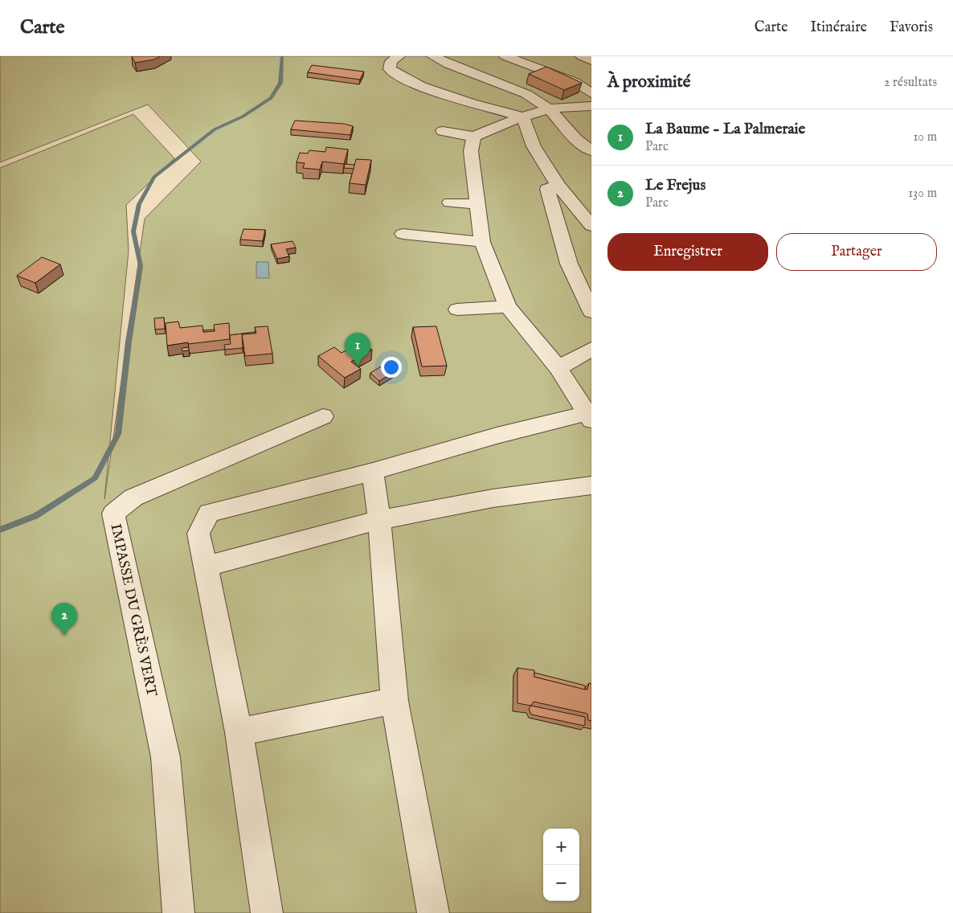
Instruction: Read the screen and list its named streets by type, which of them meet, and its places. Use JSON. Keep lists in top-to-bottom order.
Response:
{
  "streets": {
    "lane": ["IMPASSE DU GRÈS VERT"]
  },
  "page": {
    "header": "Carte",
    "nav": ["Carte", "Itinéraire", "Favoris"],
    "heading": ["À proximité", "2 résultats"],
    "list": [
      {
        "mark": "1",
        "name": "La Baume - La Palmeraie",
        "note": "Parc",
        "value": "10 m"
      },
      {
        "mark": "2",
        "name": "Le Frejus",
        "note": "Parc",
        "value": "130 m"
      }
    ],
    "buttons": ["Enregistrer", "Partager"],
    "pins": ["1", "2"],
    "map_buttons": ["+", "−"]
  }
}
